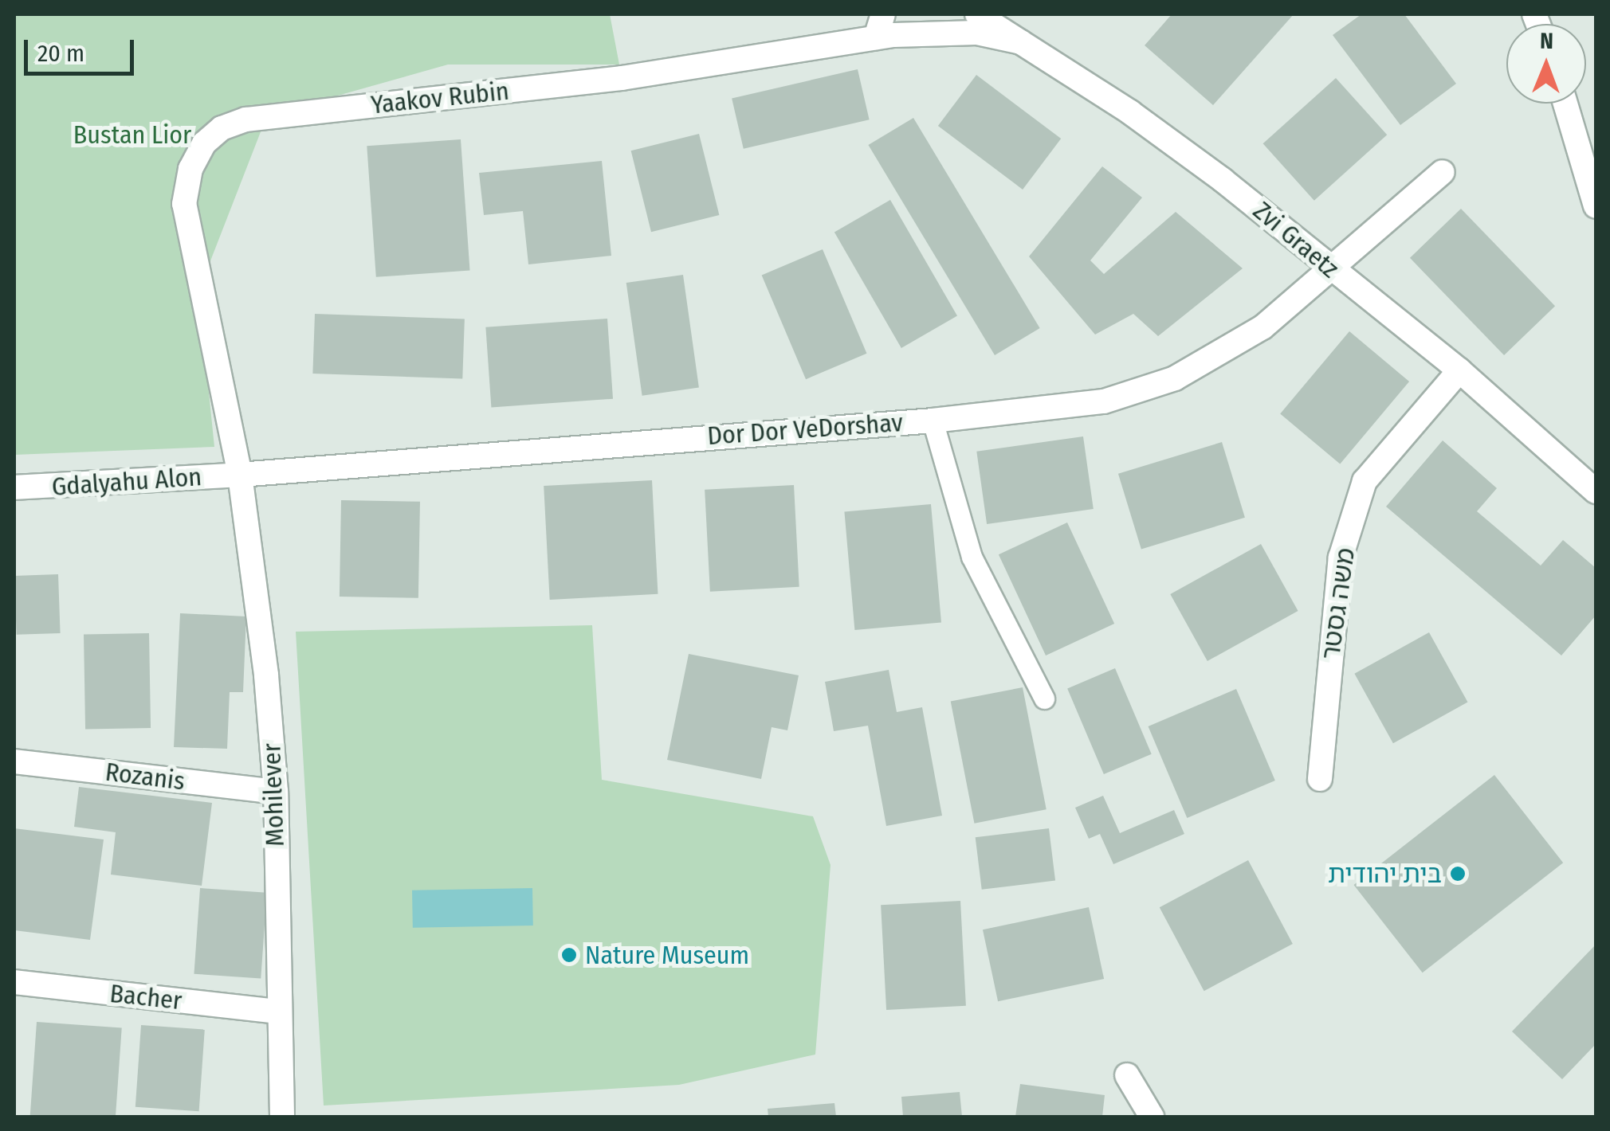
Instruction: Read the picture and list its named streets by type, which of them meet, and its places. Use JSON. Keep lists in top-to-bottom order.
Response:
{
  "streets": {
    "street": [
      "Yaakov Rubin",
      "Zvi Graetz",
      "Dor Dor VeDorshav",
      "Gdalyahu Alon",
      "משה גסטר",
      "Rozanis",
      "Mohilever",
      "Bacher"
    ]
  },
  "crossings": [
    ["Yaakov Rubin", "Zvi Graetz"],
    ["Yaakov Rubin", "Dor Dor VeDorshav"],
    ["Yaakov Rubin", "Gdalyahu Alon"],
    ["Yaakov Rubin", "Mohilever"],
    ["Zvi Graetz", "Dor Dor VeDorshav"],
    ["Zvi Graetz", "משה גסטר"],
    ["Dor Dor VeDorshav", "Gdalyahu Alon"],
    ["Dor Dor VeDorshav", "Mohilever"],
    ["Gdalyahu Alon", "Mohilever"],
    ["Rozanis", "Mohilever"],
    ["Mohilever", "Bacher"]
  ],
  "parks": ["Bustan Lior"],
  "places": ["בית יהודית", "Nature Museum"],
  "scale_bar": "20 m",
  "north": "top"
}
